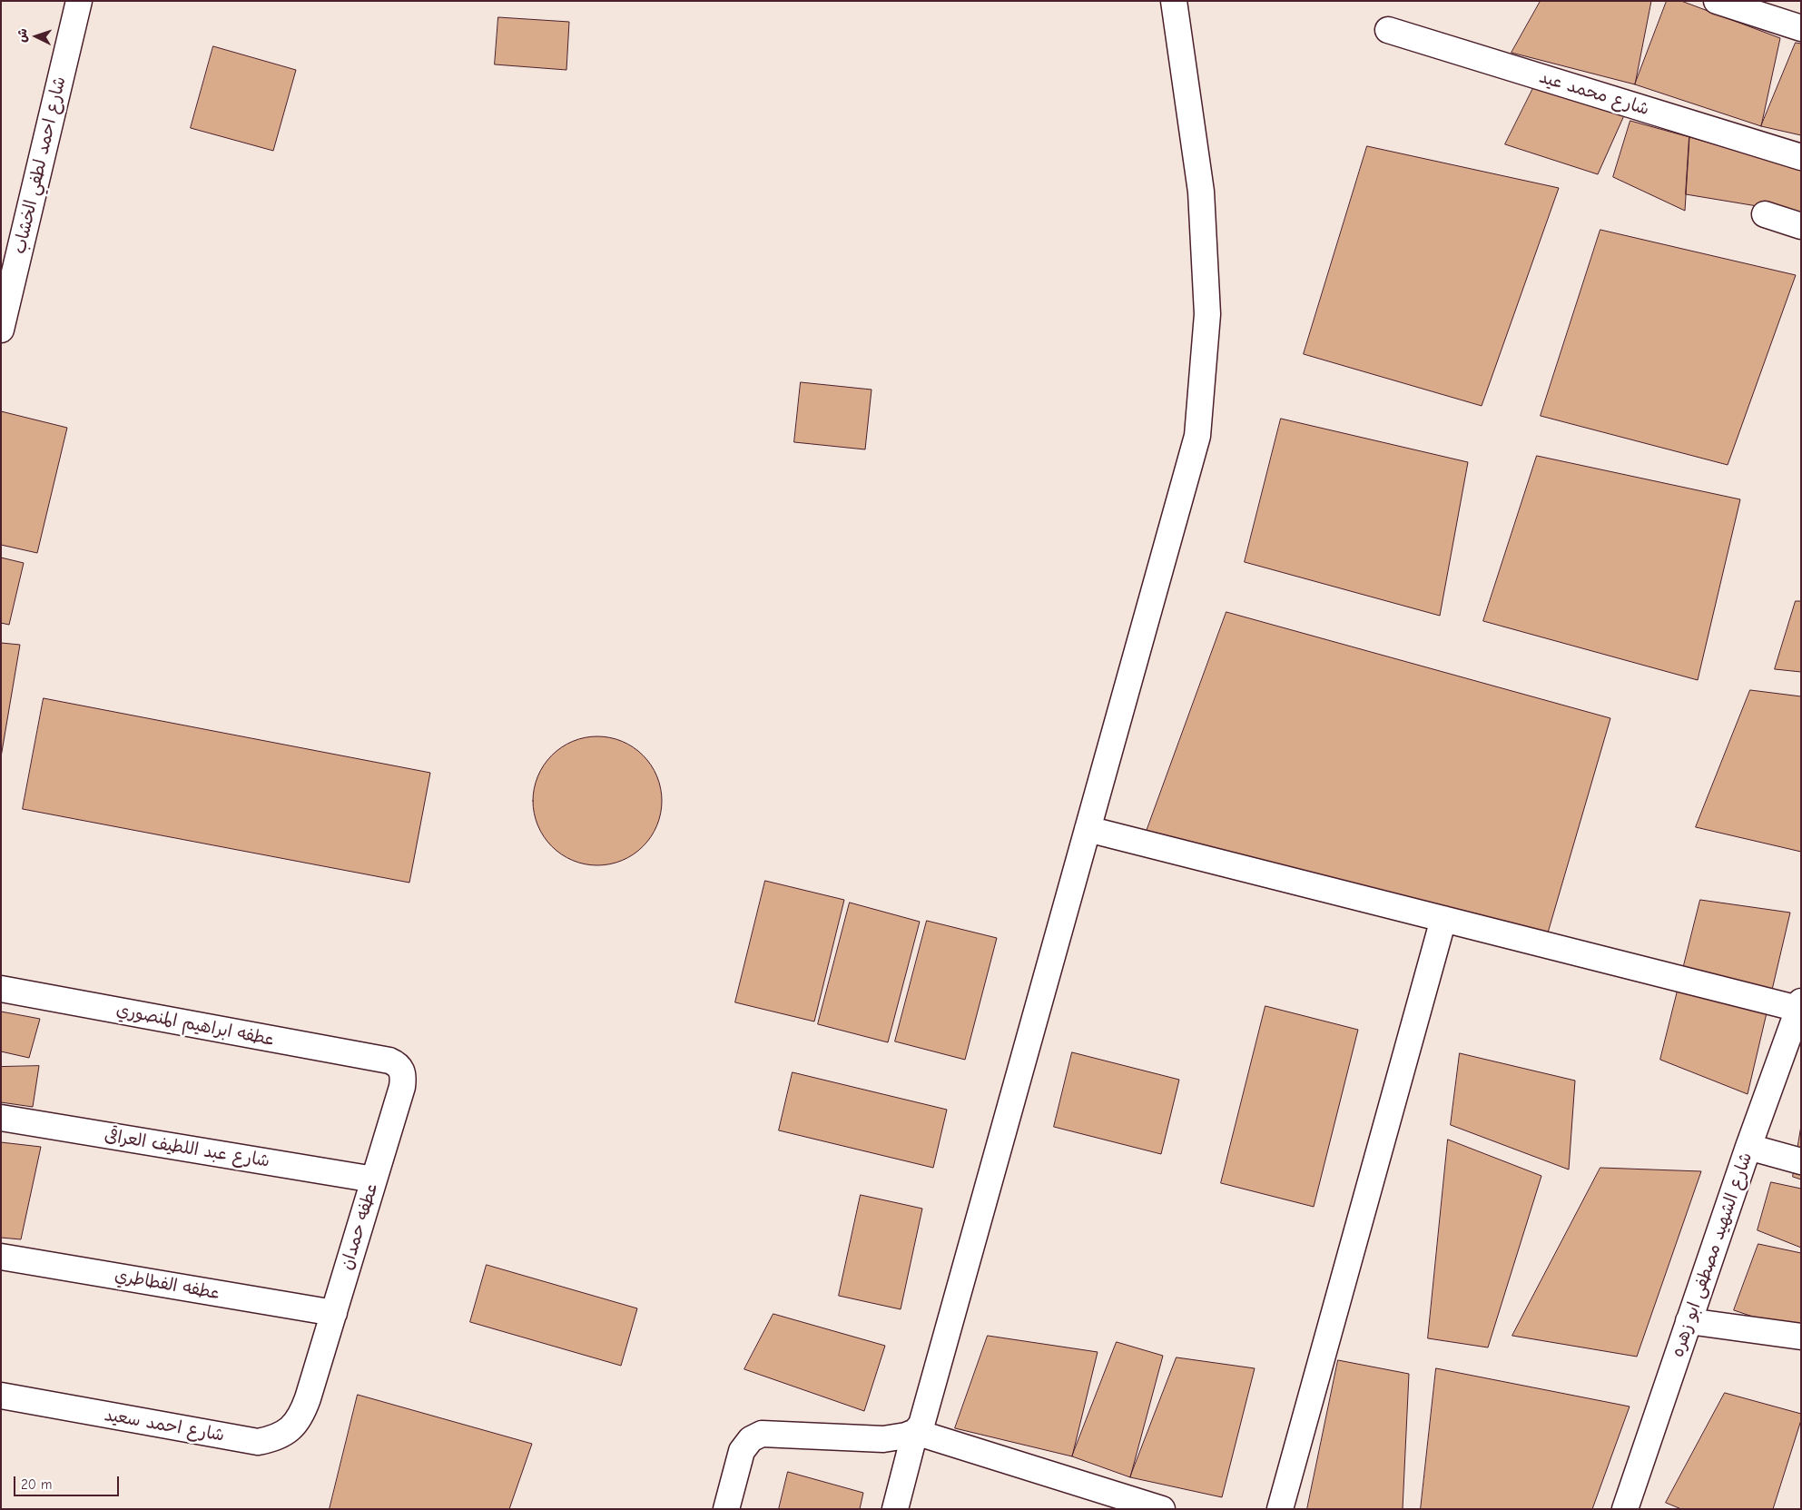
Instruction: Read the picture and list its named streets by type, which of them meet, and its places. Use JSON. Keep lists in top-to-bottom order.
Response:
{
  "streets": {
    "street": [
      "شارع محمد عيد",
      "شارع احمد لطفي الخشاب",
      "عطفه ابراهيم المنصوري",
      "شارع عبد اللطيف العراقى",
      "عطفه حمدان",
      "شارع الشهيد مصطفى ابو زهره",
      "عطفه الفطاطري",
      "شارع احمد سعيد"
    ]
  },
  "crossings": [
    ["عطفه ابراهيم المنصوري", "عطفه حمدان"],
    ["شارع عبد اللطيف العراقى", "عطفه حمدان"],
    ["عطفه حمدان", "عطفه الفطاطري"],
    ["عطفه حمدان", "شارع احمد سعيد"]
  ],
  "scale_bar": "20 m",
  "north": "left"
}
